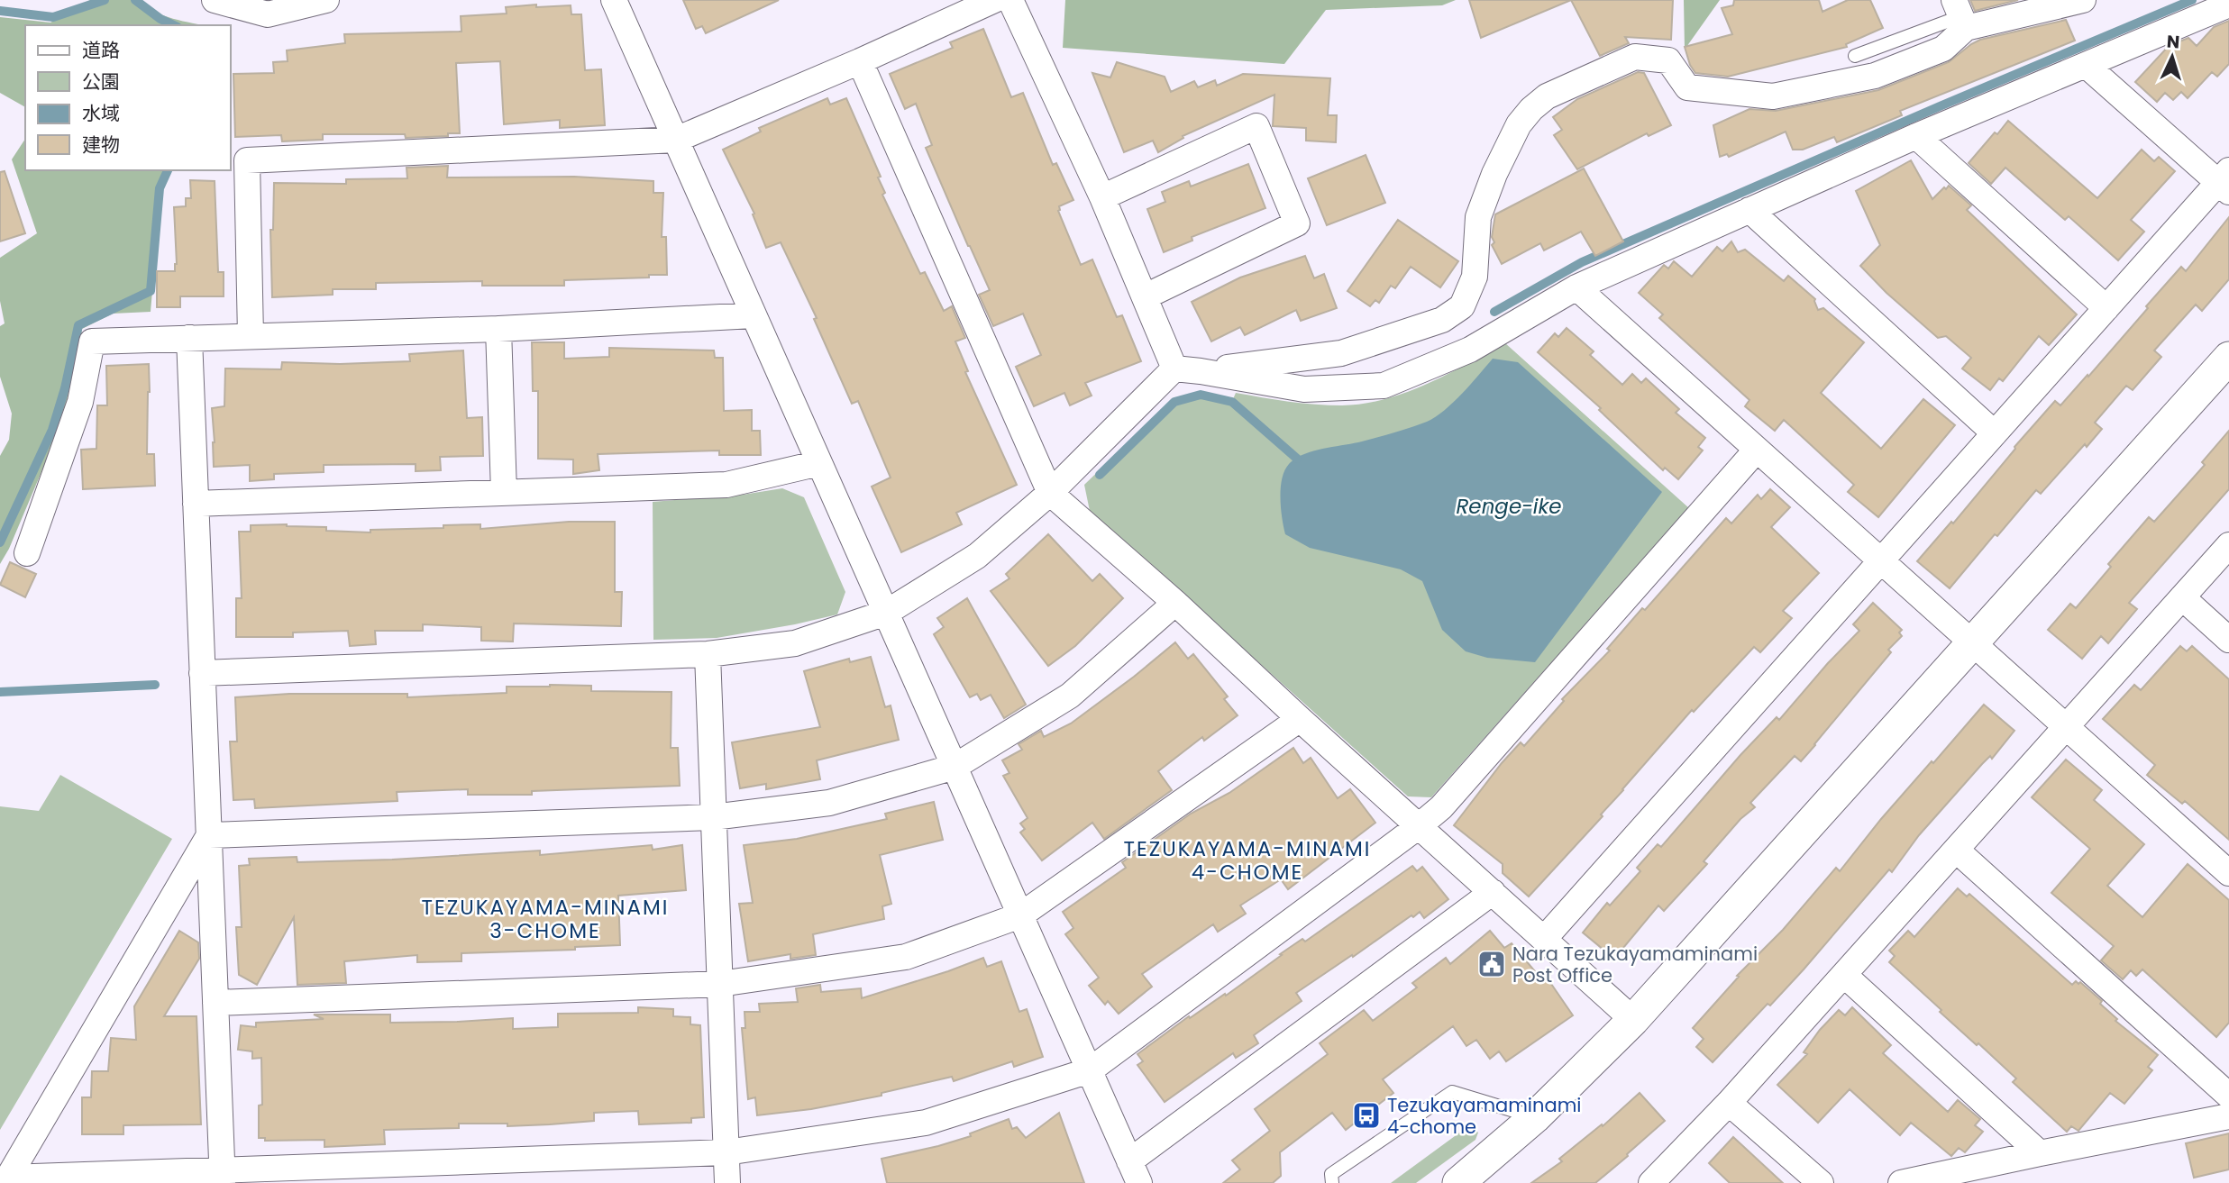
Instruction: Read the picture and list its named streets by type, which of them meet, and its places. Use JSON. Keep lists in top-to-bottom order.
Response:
{
  "districts": ["TEZUKAYAMA-MINAMI 4-CHOME", "TEZUKAYAMA-MINAMI 3-CHOME"],
  "water": ["Renge-ike"],
  "places": {
    "public building": ["Nara Tezukayamaminami Post Office"],
    "bus stop": ["Tezukayamaminami 4-chome"]
  },
  "legend": [
    "道路",
    "公園",
    "水域",
    "建物"
  ],
  "north": "top"
}
